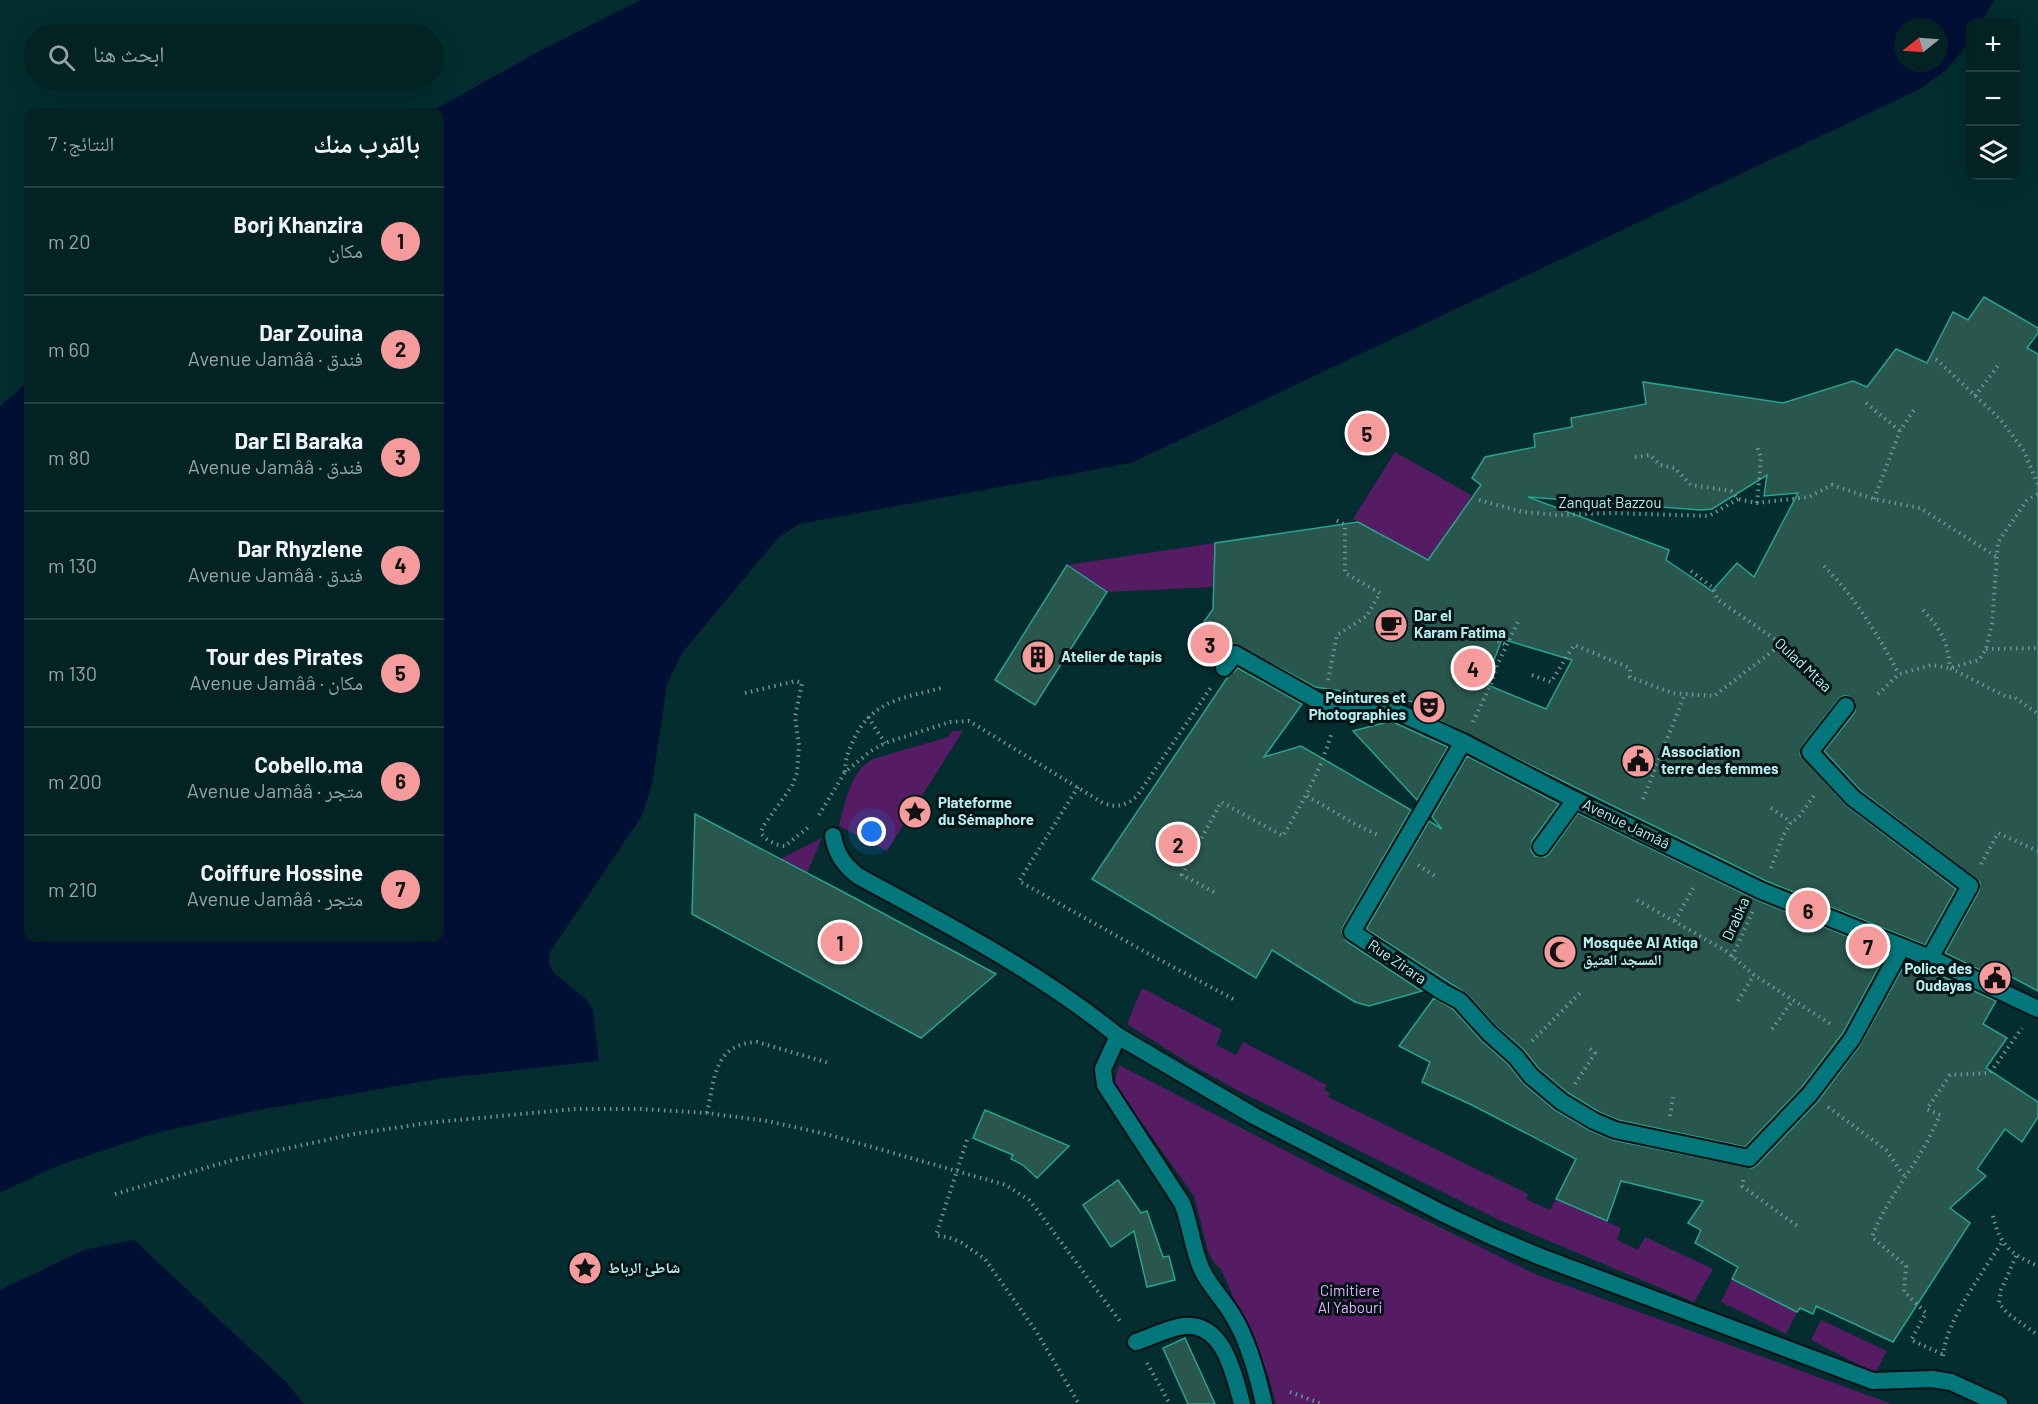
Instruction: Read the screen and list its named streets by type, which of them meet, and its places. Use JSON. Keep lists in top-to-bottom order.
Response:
{
  "streets": {
    "street": ["Avenue Jamââ", "Rue Zirara"],
    "path": ["Zanquat Bazzou", "Oulad Mtaa", "Drabka"]
  },
  "crossings": [
    ["Avenue Jamââ", "Drabka"],
    ["Avenue Jamââ", "Rue Zirara"]
  ],
  "parks": ["Cimitiere Al Yabouri"],
  "places": {
    "cafe": ["Dar el Karam Fatima"],
    "building": ["Atelier de tapis"],
    "theatre": ["Peintures et Photographies"],
    "public building": ["Association terre des femmes", "Police des Oudayas"],
    "place": ["Plateforme du Sémaphore", "شاطئ الرباط"],
    "mosque": ["Mosquée Al Atiqa المسجد العتيق"]
  },
  "north": "left",
  "page": {
    "map_buttons": ["+", "−"],
    "search": "ابحث هنا",
    "heading": ["بالقرب منك", "النتائج: 7"],
    "list": [
      {
        "mark": "1",
        "name": "Borj Khanzira",
        "note": "مكان",
        "value": "20 m"
      },
      {
        "mark": "2",
        "name": "Dar Zouina",
        "note": "فندق · Avenue Jamââ",
        "value": "60 m"
      },
      {
        "mark": "3",
        "name": "Dar El Baraka",
        "note": "فندق · Avenue Jamââ",
        "value": "80 m"
      },
      {
        "mark": "4",
        "name": "Dar Rhyzlene",
        "note": "فندق · Avenue Jamââ",
        "value": "130 m"
      },
      {
        "mark": "5",
        "name": "Tour des Pirates",
        "note": "مكان · Avenue Jamââ",
        "value": "130 m"
      },
      {
        "mark": "6",
        "name": "Cobello.ma",
        "note": "متجر · Avenue Jamââ",
        "value": "200 m"
      },
      {
        "mark": "7",
        "name": "Coiffure Hossine",
        "note": "متجر · Avenue Jamââ",
        "value": "210 m"
      }
    ],
    "pins": [
      "5",
      "3",
      "4",
      "2",
      "6",
      "1",
      "7"
    ]
  }
}
